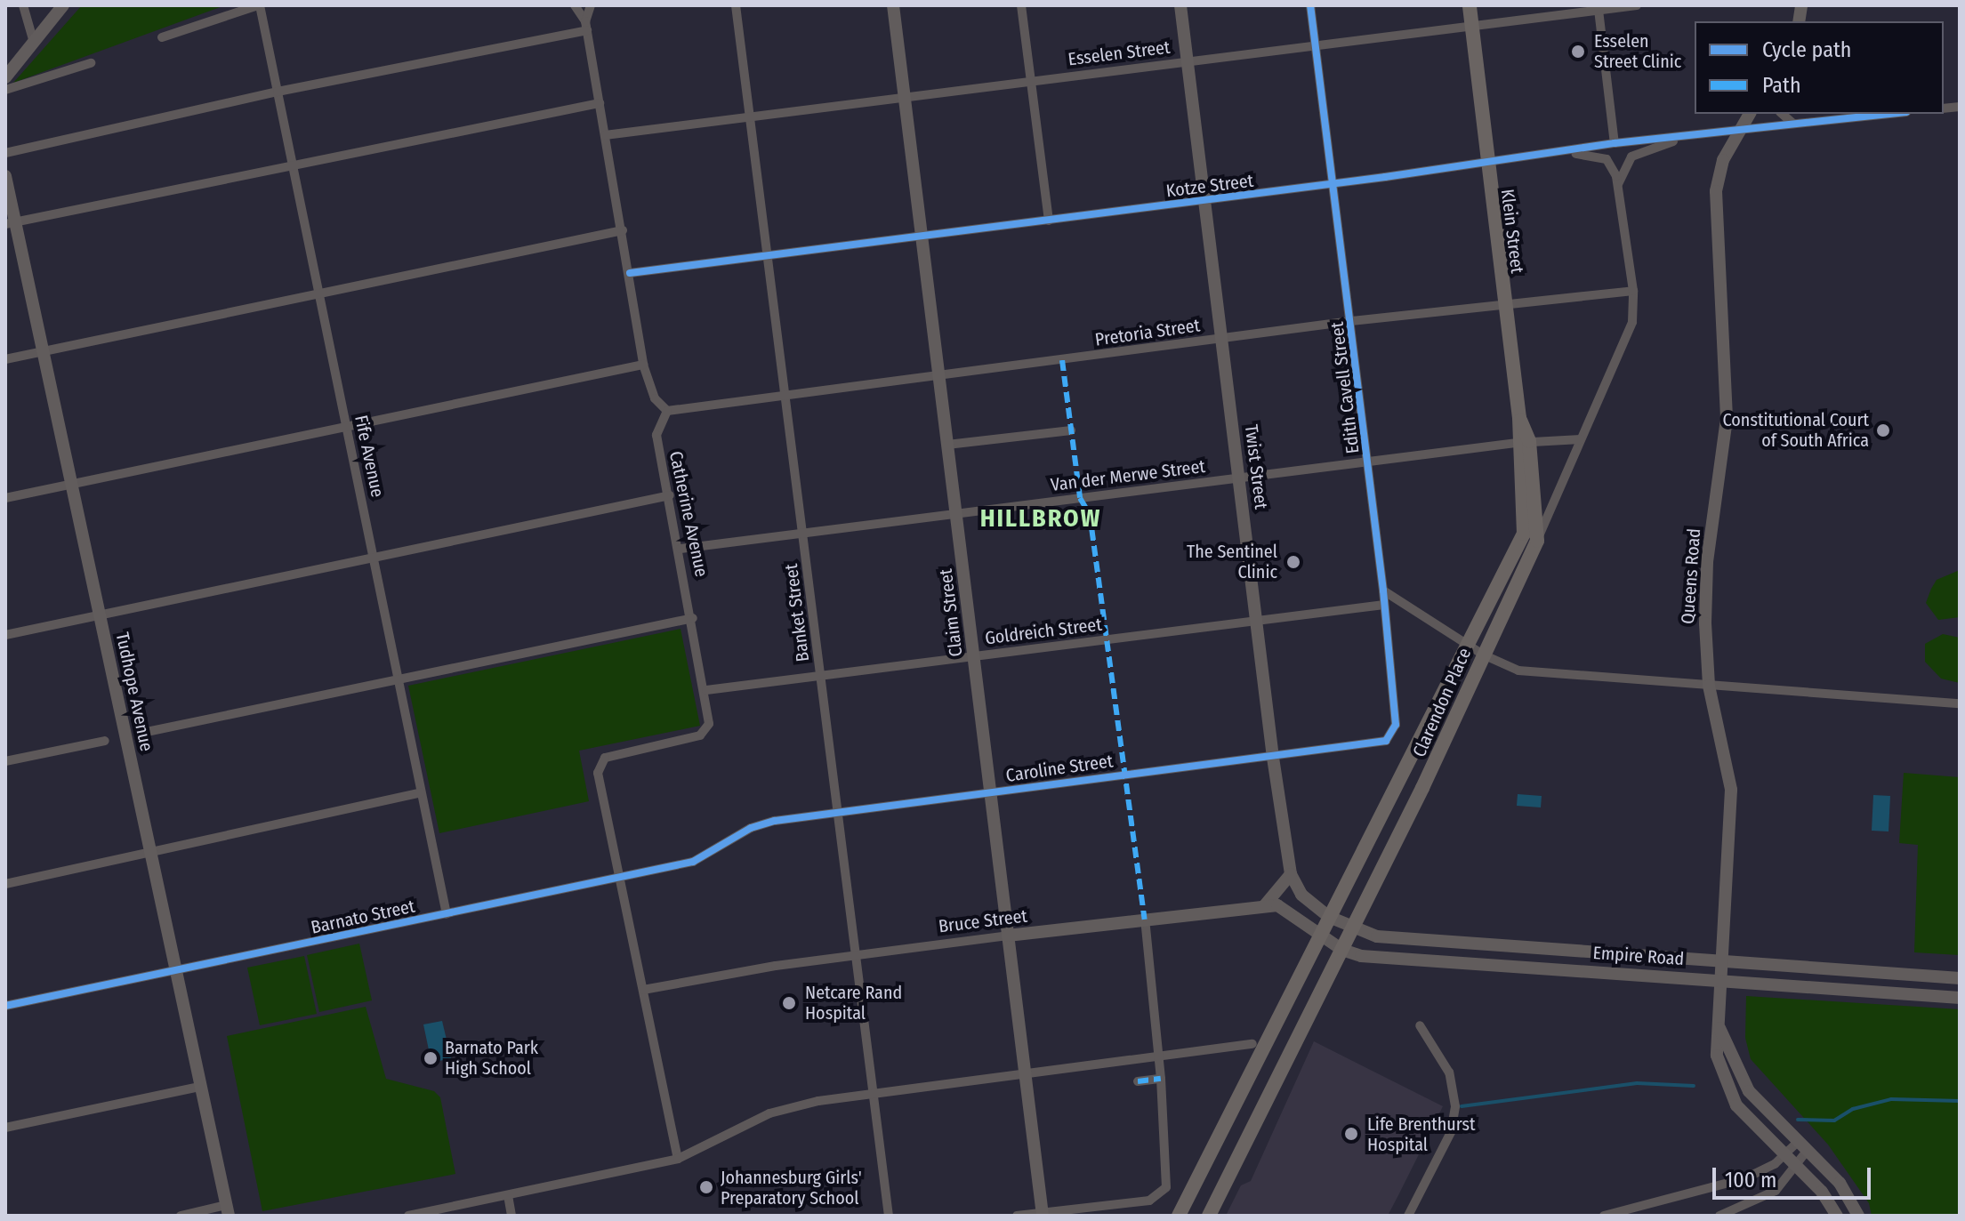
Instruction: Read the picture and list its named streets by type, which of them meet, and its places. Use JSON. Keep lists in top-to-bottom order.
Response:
{
  "streets": {
    "main road": ["Klein Street", "Clarendon Place"],
    "street": [
      "Esselen Street",
      "Kotze Street",
      "Pretoria Street",
      "Edith Cavell Street",
      "Fife Avenue",
      "Twist Street",
      "Van der Merwe Street",
      "Catherine Avenue",
      "Queens Road",
      "Banket Street",
      "Claim Street",
      "Goldreich Street",
      "Tudhope Avenue",
      "Caroline Street",
      "Barnato Street",
      "Bruce Street",
      "Empire Road"
    ]
  },
  "crossings": [
    ["Esselen Street", "Klein Street"],
    ["Esselen Street", "Edith Cavell Street"],
    ["Esselen Street", "Twist Street"],
    ["Esselen Street", "Banket Street"],
    ["Esselen Street", "Claim Street"],
    ["Kotze Street", "Klein Street"],
    ["Kotze Street", "Edith Cavell Street"],
    ["Kotze Street", "Twist Street"],
    ["Kotze Street", "Queens Road"],
    ["Kotze Street", "Banket Street"],
    ["Kotze Street", "Claim Street"],
    ["Kotze Street", "Clarendon Place"],
    ["Klein Street", "Pretoria Street"],
    ["Klein Street", "Van der Merwe Street"],
    ["Klein Street", "Clarendon Place"],
    ["Pretoria Street", "Edith Cavell Street"],
    ["Pretoria Street", "Twist Street"],
    ["Pretoria Street", "Catherine Avenue"],
    ["Pretoria Street", "Banket Street"],
    ["Pretoria Street", "Claim Street"],
    ["Pretoria Street", "Clarendon Place"],
    ["Edith Cavell Street", "Van der Merwe Street"],
    ["Edith Cavell Street", "Goldreich Street"],
    ["Edith Cavell Street", "Caroline Street"],
    ["Fife Avenue", "Barnato Street"],
    ["Twist Street", "Van der Merwe Street"],
    ["Twist Street", "Goldreich Street"],
    ["Twist Street", "Clarendon Place"],
    ["Twist Street", "Caroline Street"],
    ["Twist Street", "Empire Road"],
    ["Van der Merwe Street", "Catherine Avenue"],
    ["Van der Merwe Street", "Banket Street"],
    ["Van der Merwe Street", "Claim Street"],
    ["Van der Merwe Street", "Clarendon Place"],
    ["Catherine Avenue", "Goldreich Street"],
    ["Catherine Avenue", "Barnato Street"],
    ["Queens Road", "Empire Road"],
    ["Banket Street", "Goldreich Street"],
    ["Banket Street", "Caroline Street"],
    ["Banket Street", "Bruce Street"],
    ["Claim Street", "Goldreich Street"],
    ["Claim Street", "Caroline Street"],
    ["Claim Street", "Bruce Street"],
    ["Tudhope Avenue", "Barnato Street"],
    ["Clarendon Place", "Bruce Street"],
    ["Clarendon Place", "Empire Road"],
    ["Caroline Street", "Barnato Street"],
    ["Bruce Street", "Empire Road"]
  ],
  "districts": ["HILLBROW"],
  "places": [
    "Esselen Street Clinic",
    "Constitutional Court of South Africa",
    "The Sentinel Clinic",
    "Netcare Rand Hospital",
    "Barnato Park High School",
    "Life Brenthurst Hospital",
    "Johannesburg Girls' Preparatory School"
  ],
  "legend": ["Cycle path", "Path"],
  "scale_bar": "100 m"
}
